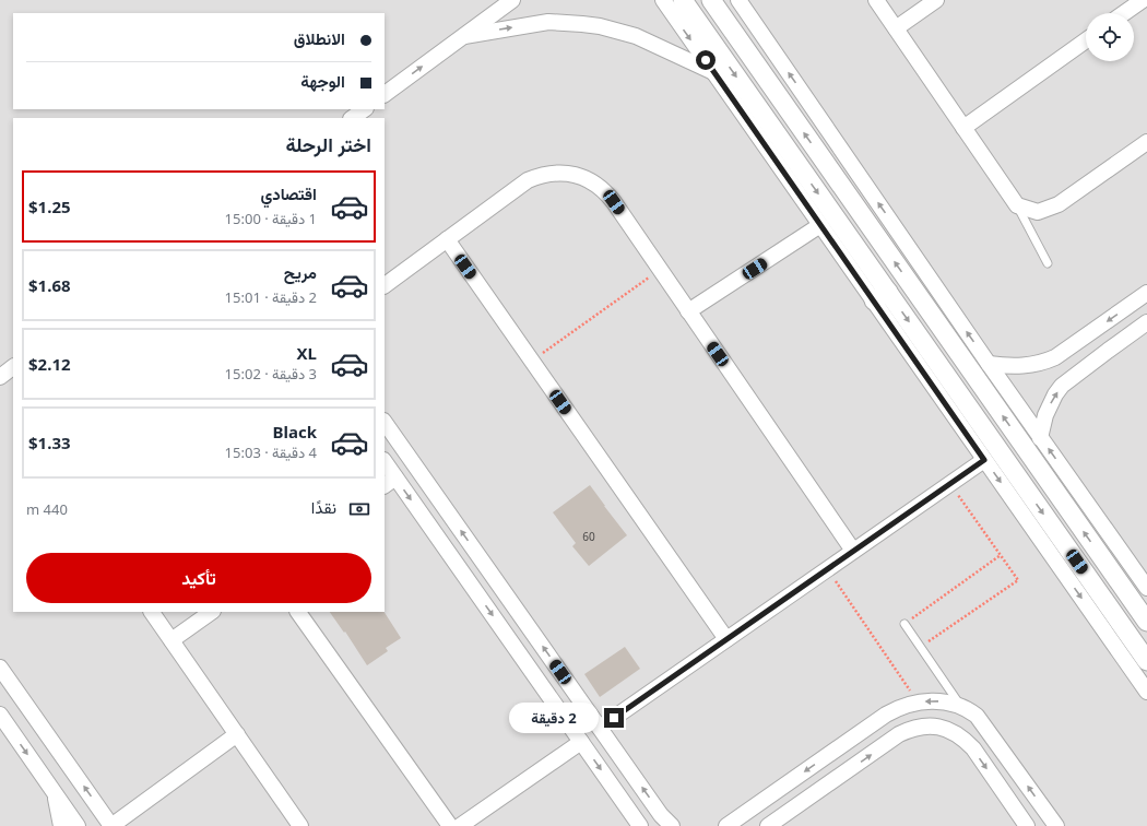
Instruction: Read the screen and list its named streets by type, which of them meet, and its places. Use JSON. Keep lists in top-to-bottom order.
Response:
{
  "house_numbers": ["60"],
  "page": {
    "banner": ["الانطلاق", "الوجهة"],
    "heading": "اختر الرحلة",
    "list": [
      {
        "name": "اقتصادي",
        "note": "1 دقيقة · 15:00",
        "value": "$1.25"
      },
      {
        "name": "مريح",
        "note": "2 دقيقة · 15:01",
        "value": "$1.68"
      },
      {
        "name": "XL",
        "note": "3 دقيقة · 15:02",
        "value": "$2.12"
      },
      {
        "name": "Black",
        "note": "4 دقيقة · 15:03",
        "value": "$1.33"
      }
    ],
    "pay": ["نقدًا", "440 m"],
    "buttons": "تأكيد",
    "bubble": "2 دقيقة"
  }
}
